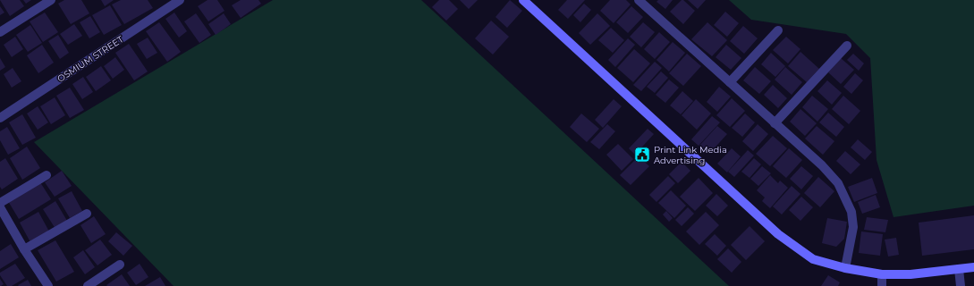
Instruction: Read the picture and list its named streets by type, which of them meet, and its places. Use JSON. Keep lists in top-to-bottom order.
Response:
{
  "streets": {
    "street": ["OSMIUM STREET"]
  },
  "places": {
    "public building": ["Print Link Media Advertising"]
  }
}
